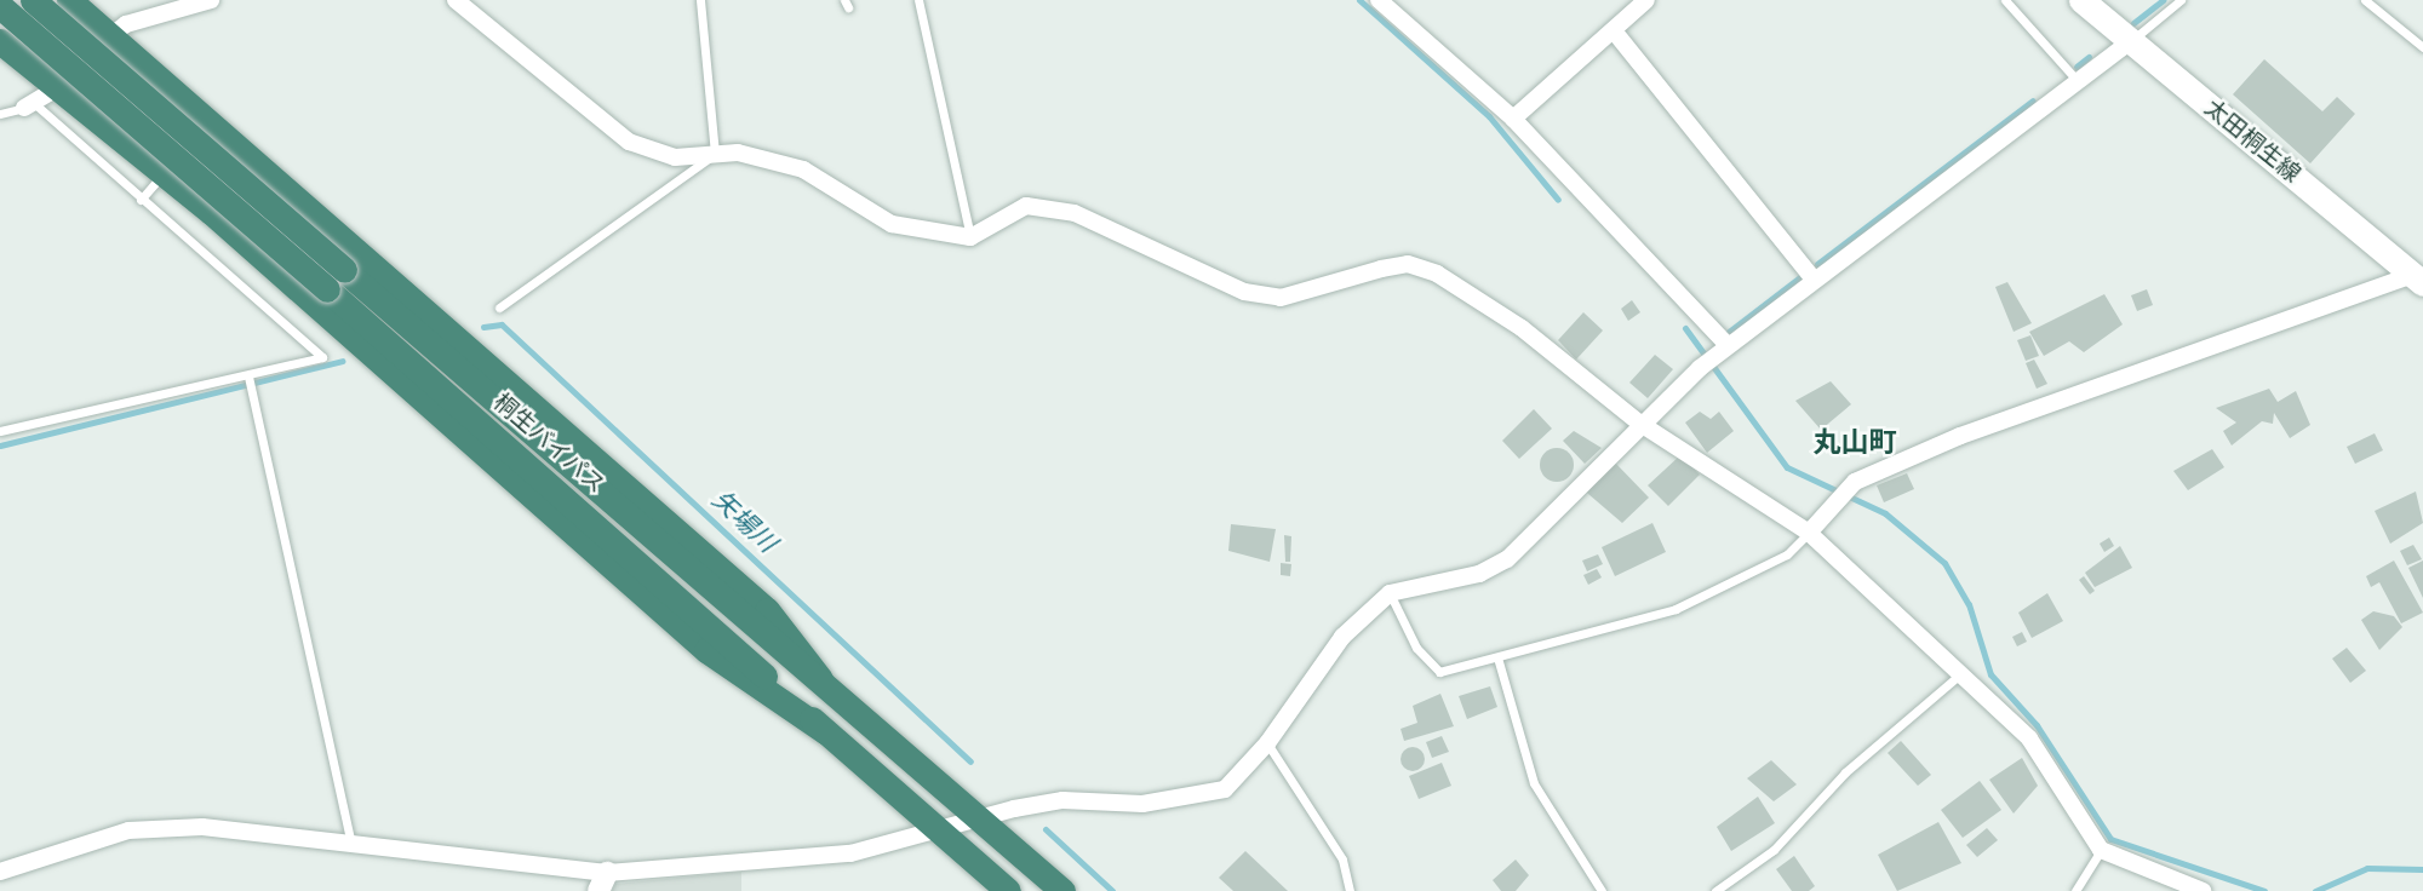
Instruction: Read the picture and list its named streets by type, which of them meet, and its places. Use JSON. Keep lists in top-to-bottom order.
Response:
{
  "streets": {
    "highway": ["桐生バイパス"],
    "main road": ["太田桐生線"]
  },
  "districts": ["丸山町"],
  "water": ["矢場川"]
}
